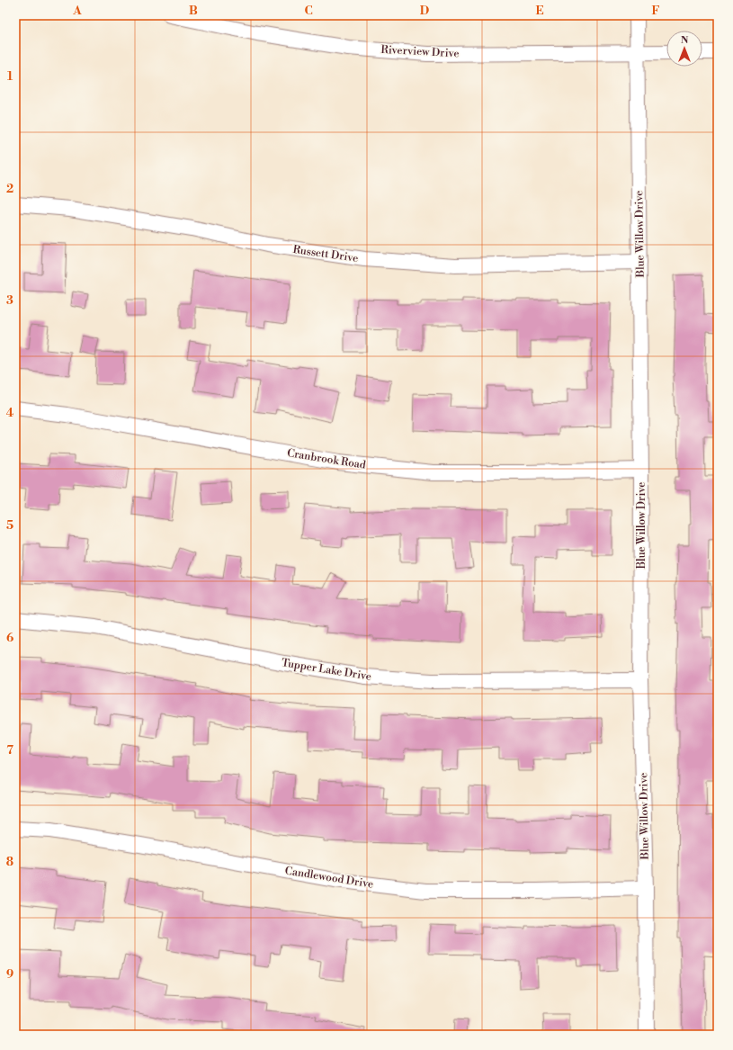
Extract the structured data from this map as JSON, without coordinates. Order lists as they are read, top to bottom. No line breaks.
{"streets":{"street":["Riverview Drive","Blue Willow Drive","Russett Drive","Cranbrook Road","Tupper Lake Drive","Candlewood Drive"]},"crossings":[["Riverview Drive","Blue Willow Drive"],["Blue Willow Drive","Russett Drive"],["Blue Willow Drive","Cranbrook Road"],["Blue Willow Drive","Tupper Lake Drive"],["Blue Willow Drive","Candlewood Drive"]],"north":"top","grid":{"columns":["A","B","C","D","E","F"],"rows":["1","2","3","4","5","6","7","8","9"]}}
